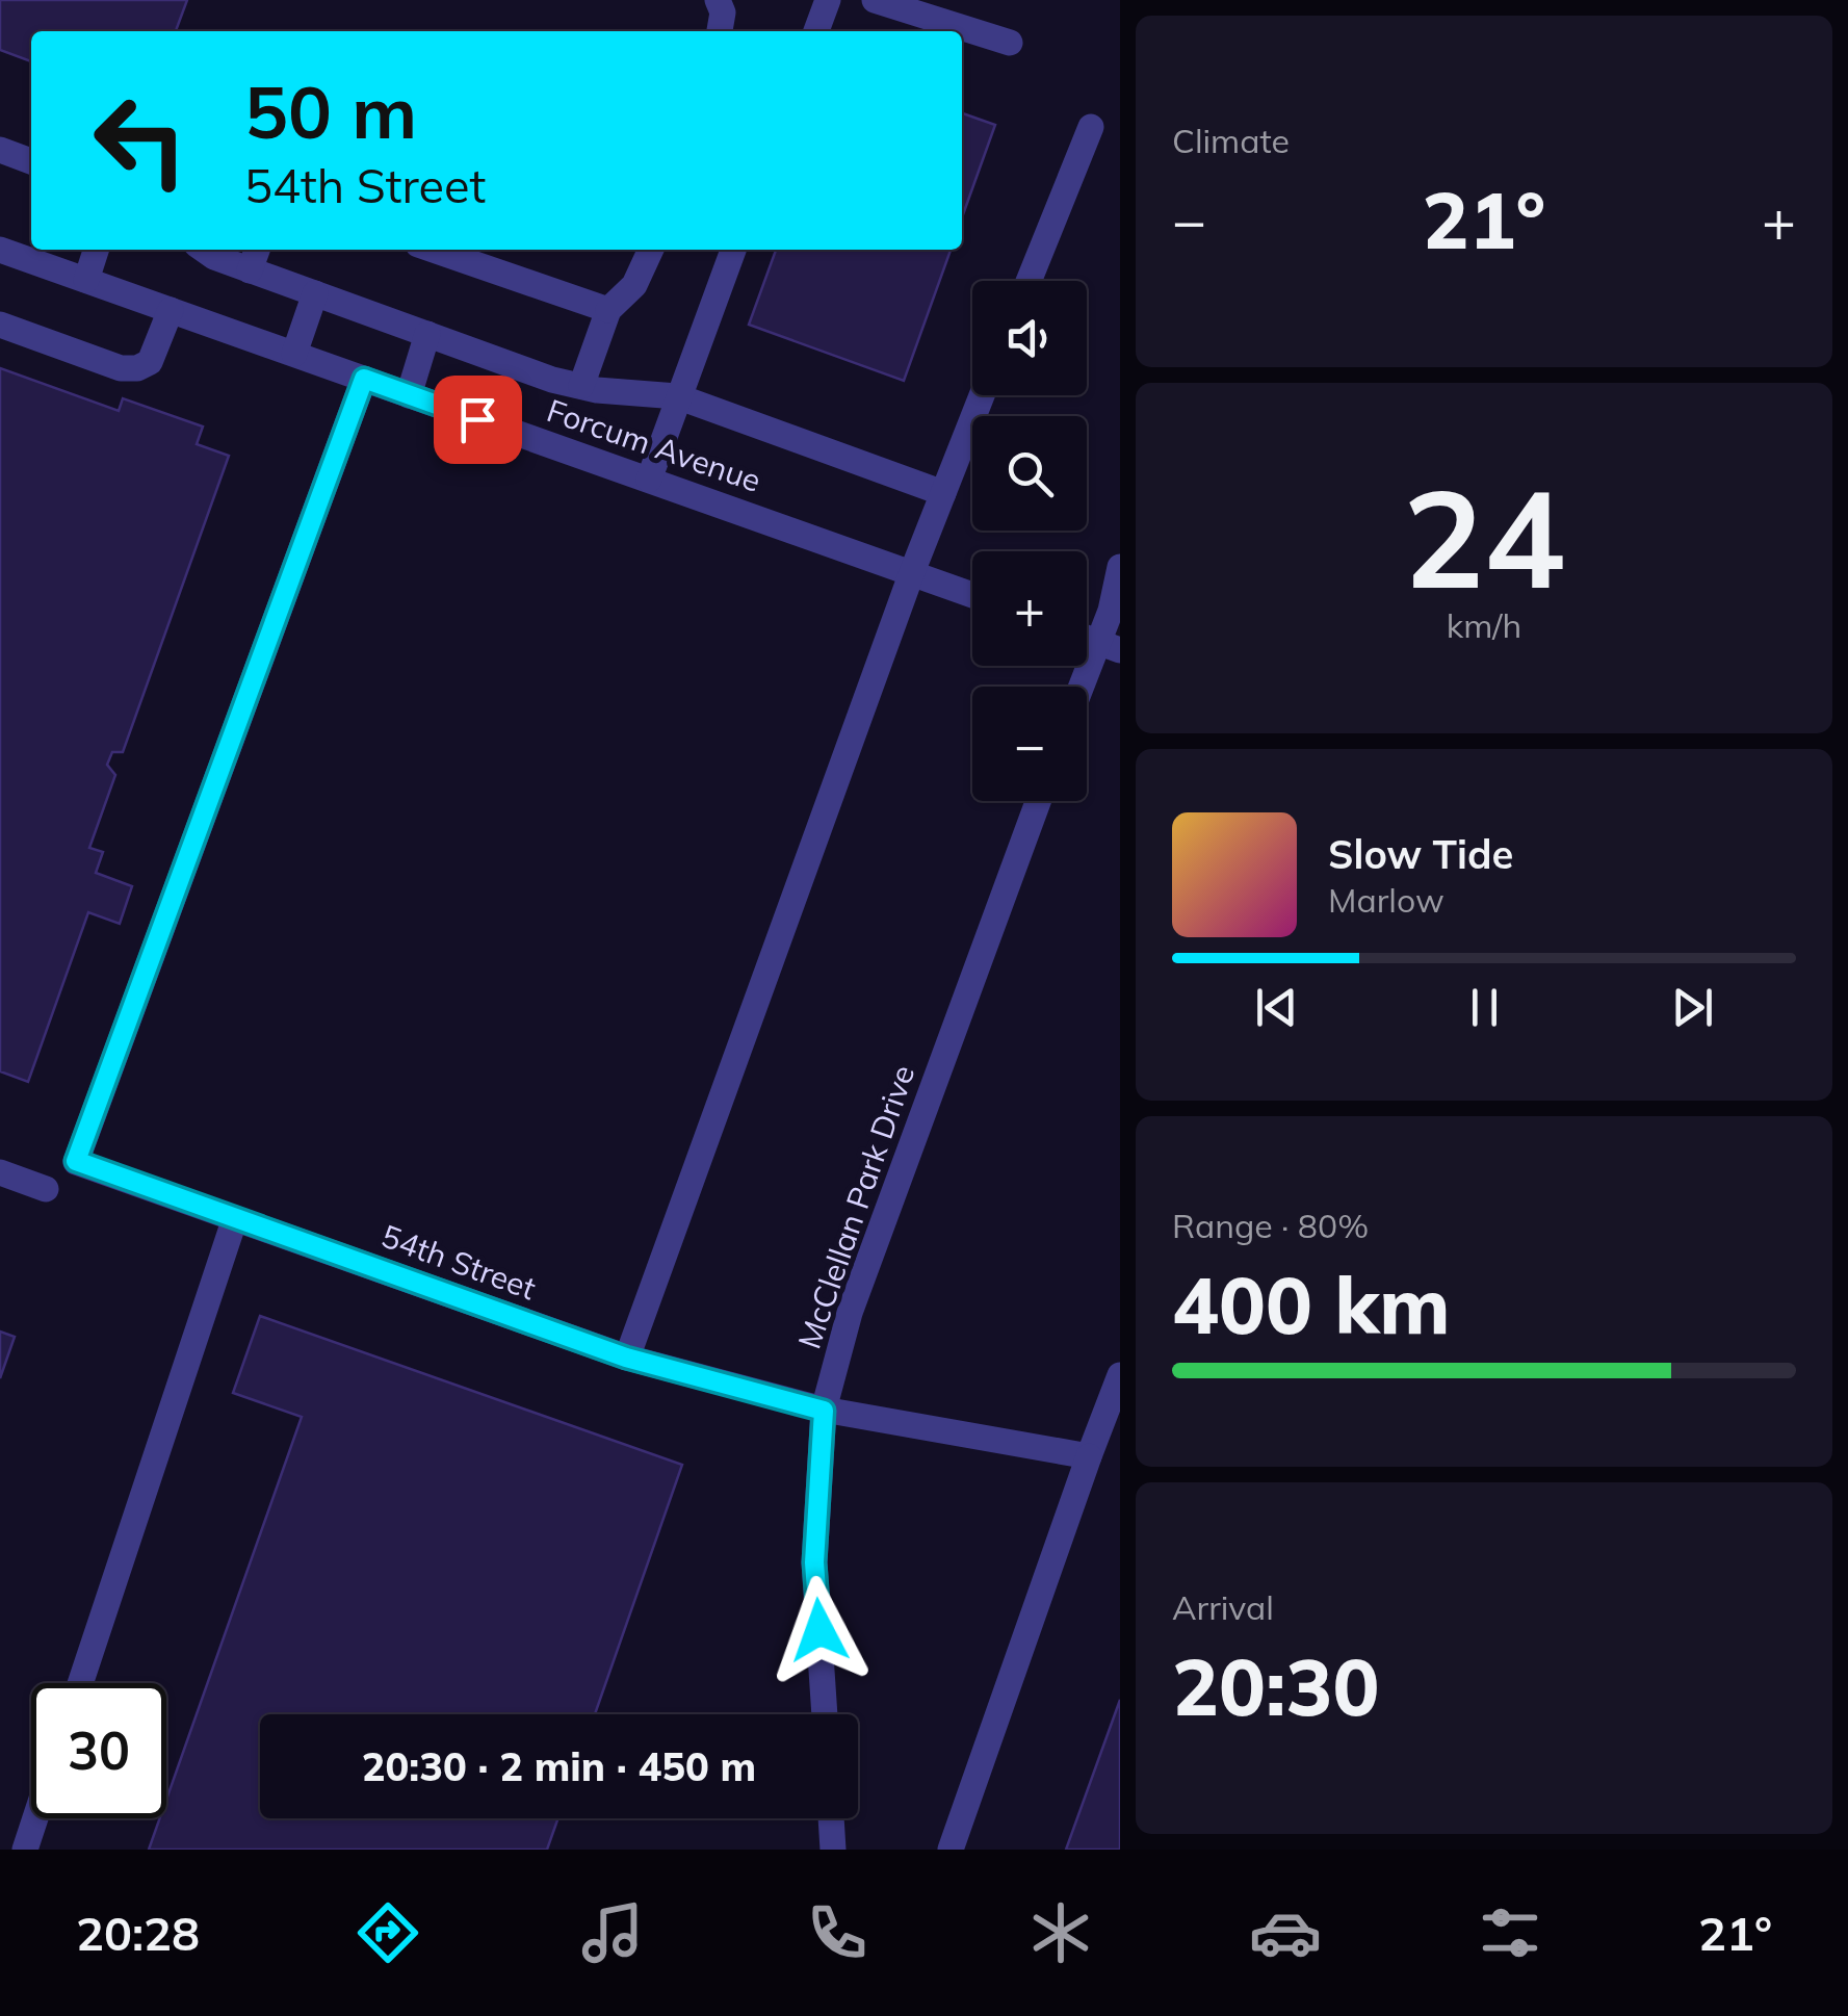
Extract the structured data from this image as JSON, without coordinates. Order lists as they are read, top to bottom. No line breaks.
{"streets":{"street":["Forcum Avenue","McClellan Park Drive","54th Street"]},"crossings":[["Forcum Avenue","54th Street"],["McClellan Park Drive","54th Street"]],"page":{"tile":["Climate",["24","km/h"],["Range · 80%","400 km"],["Arrival","20:30"]],"turn":["50 m","54th Street"],"heat":["−","21°","+"],"map_buttons":["+","−"],"song":["Slow Tide","Marlow"],"limit":"30","trip":"20:30 · 2 min · 450 m","tabs":["20:28","21°"]}}
